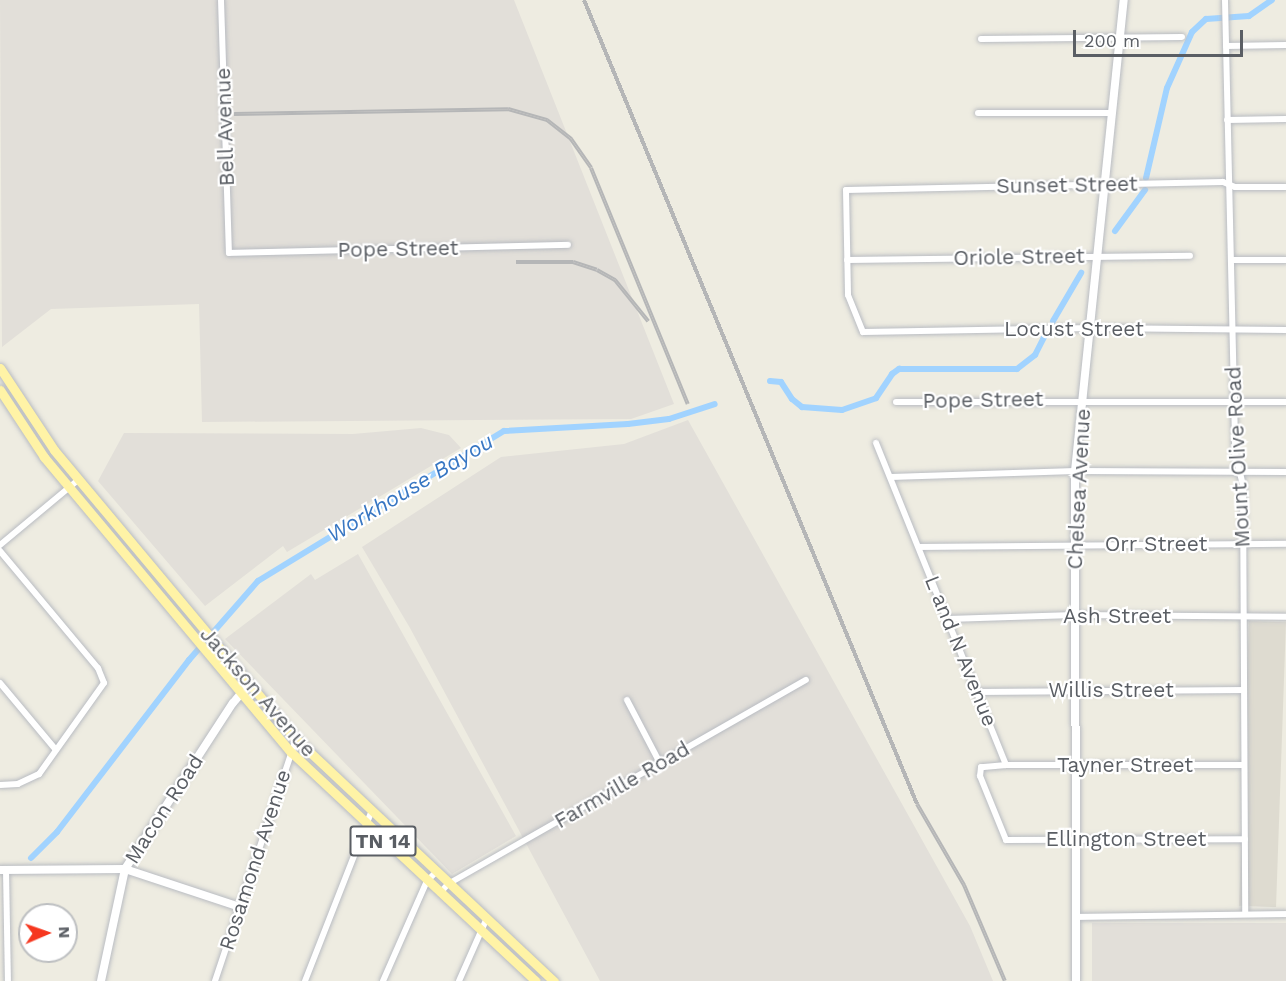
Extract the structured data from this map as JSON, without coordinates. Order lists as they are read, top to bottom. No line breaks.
{"streets":{"main road":["Chelsea Avenue","Jackson Avenue","Macon Road","TN 14"],"street":["Bell Avenue","Sunset Street","Pope Street","Oriole Street","Locust Street","Mount Olive Road","Orr Street","Ash Street","L and N Avenue","Willis Street","Tayner Street","Farmville Road","Ellington Street","Rosamond Avenue"]},"crossings":[["Bell Avenue","Pope Street"],["Sunset Street","Oriole Street"],["Sunset Street","Locust Street"],["Sunset Street","Mount Olive Road"],["Sunset Street","Chelsea Avenue"],["Pope Street","Mount Olive Road"],["Pope Street","Chelsea Avenue"],["Oriole Street","Locust Street"],["Oriole Street","Chelsea Avenue"],["Locust Street","Mount Olive Road"],["Locust Street","Chelsea Avenue"],["Mount Olive Road","Orr Street"],["Mount Olive Road","Ash Street"],["Mount Olive Road","Willis Street"],["Mount Olive Road","Tayner Street"],["Mount Olive Road","Ellington Street"],["Chelsea Avenue","Orr Street"],["Chelsea Avenue","Ash Street"],["Chelsea Avenue","Willis Street"],["Chelsea Avenue","Tayner Street"],["Chelsea Avenue","Ellington Street"],["Orr Street","L and N Avenue"],["Ash Street","L and N Avenue"],["L and N Avenue","Willis Street"],["L and N Avenue","Tayner Street"],["L and N Avenue","Ellington Street"],["Jackson Avenue","Farmville Road"],["Jackson Avenue","Macon Road"],["Jackson Avenue","Rosamond Avenue"],["Tayner Street","Ellington Street"]],"water":["Workhouse Bayou"],"scale_bar":"200 m","north":"right"}
